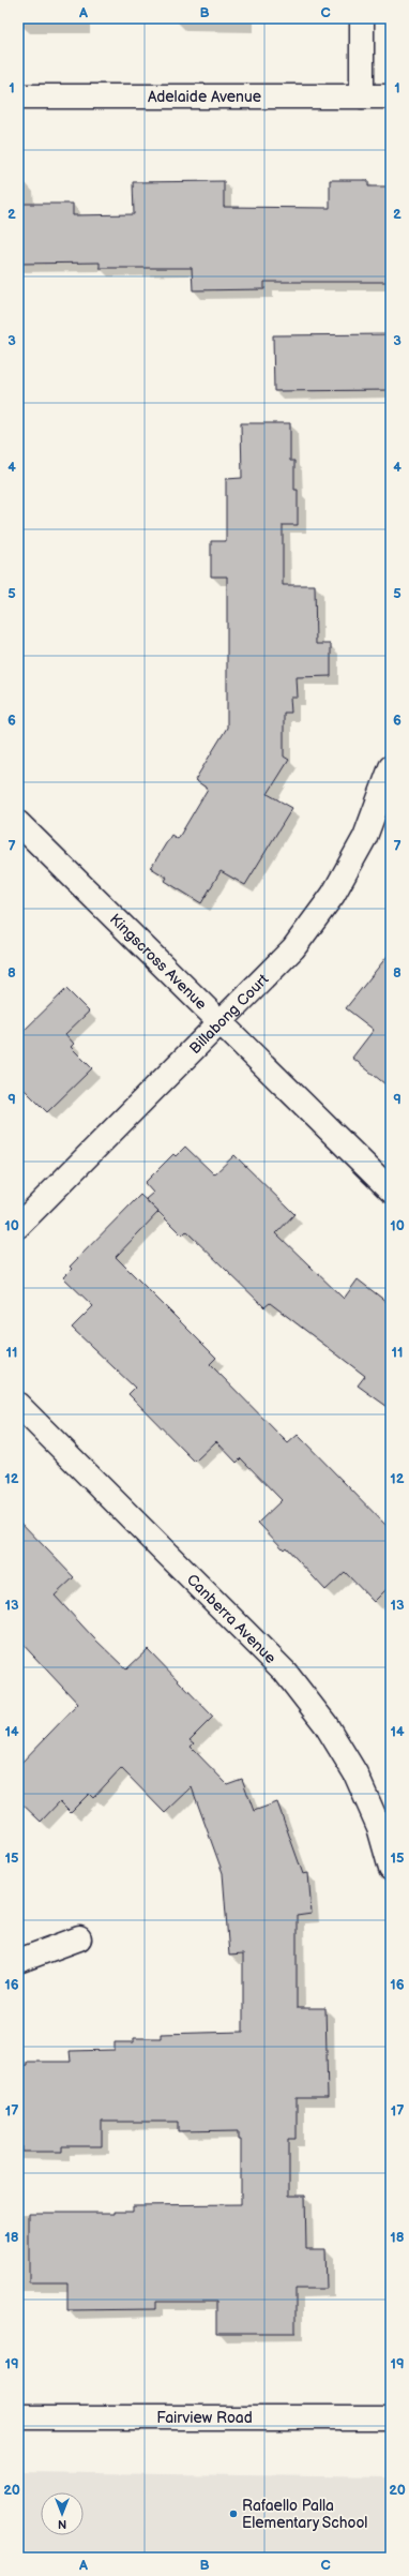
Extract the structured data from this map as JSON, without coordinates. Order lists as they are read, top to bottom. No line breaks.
{"streets":{"street":["Adelaide Avenue","Kingscross Avenue","Billabong Court","Canberra Avenue","Fairview Road"]},"crossings":[["Kingscross Avenue","Billabong Court"]],"places":["Rafaello Palla Elementary School"],"north":"bottom","grid":{"columns":["A","B","C"],"rows":["1","2","3","4","5","6","7","8","9","10","11","12","13","14","15","16","17","18","19","20"]}}
